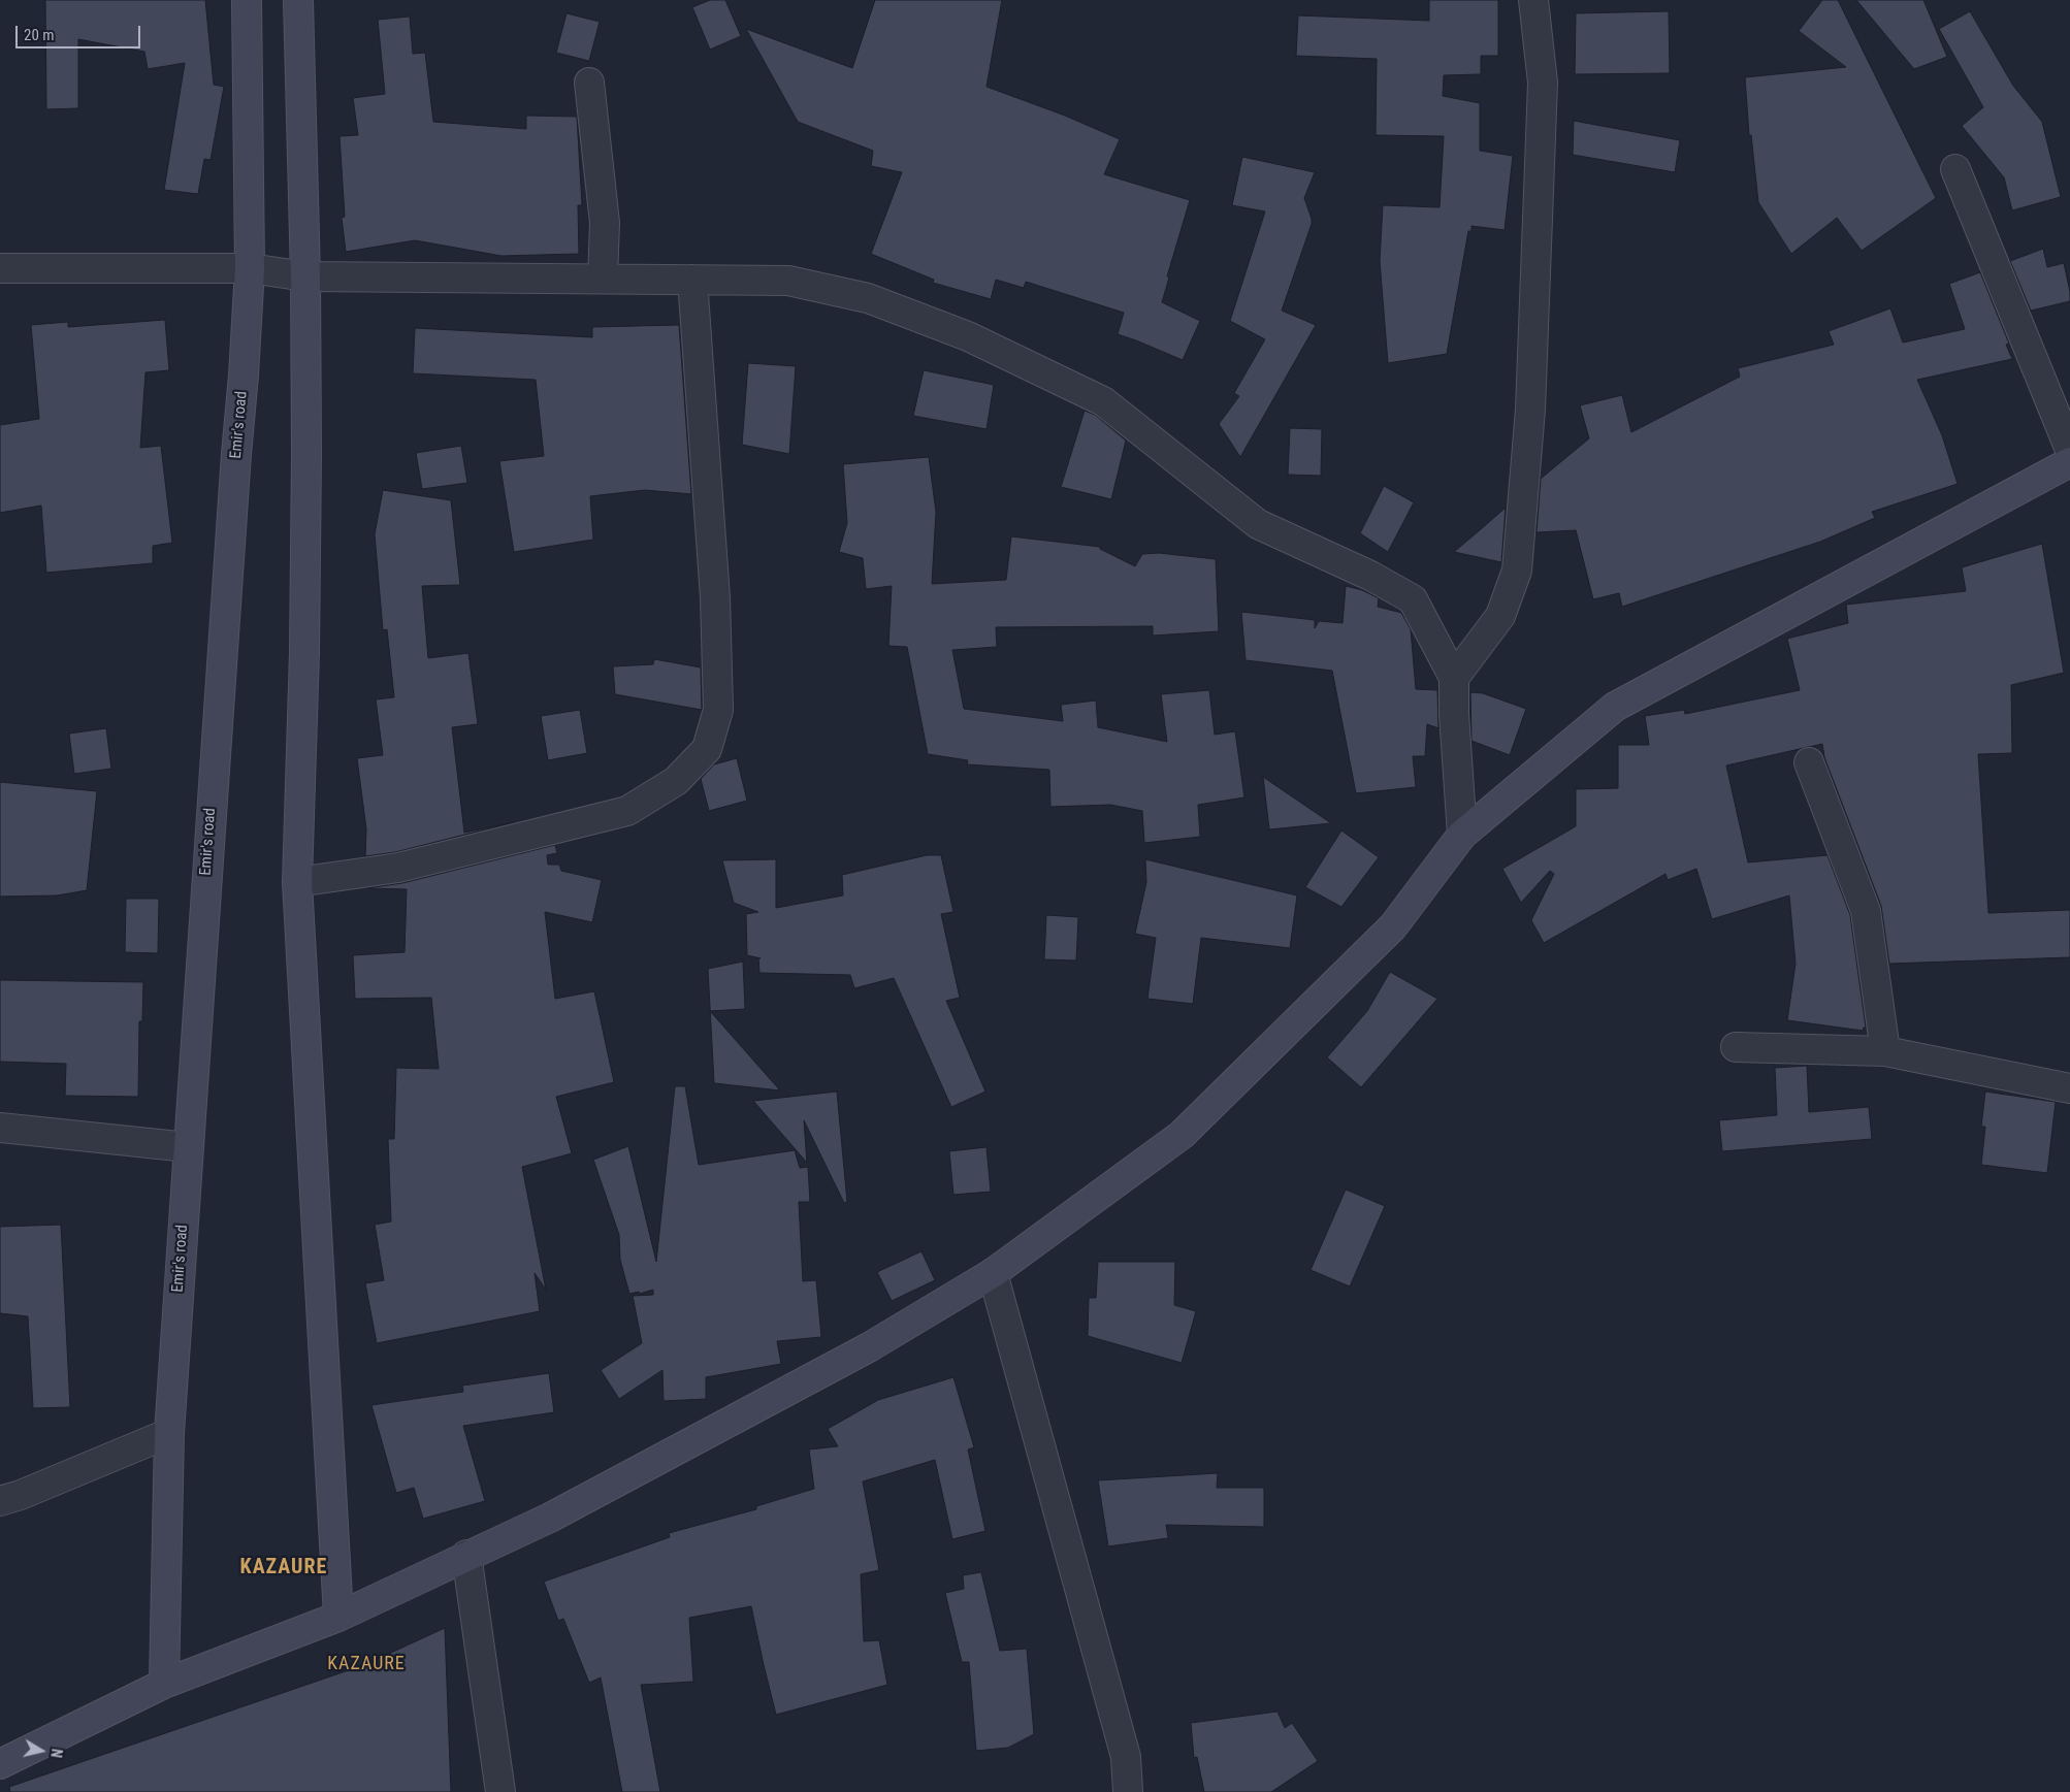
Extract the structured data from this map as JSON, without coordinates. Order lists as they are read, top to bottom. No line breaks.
{"streets":{"main road":["Emir's road"]},"districts":["KAZAURE","KAZAURE"],"scale_bar":"20 m","north":"right"}
